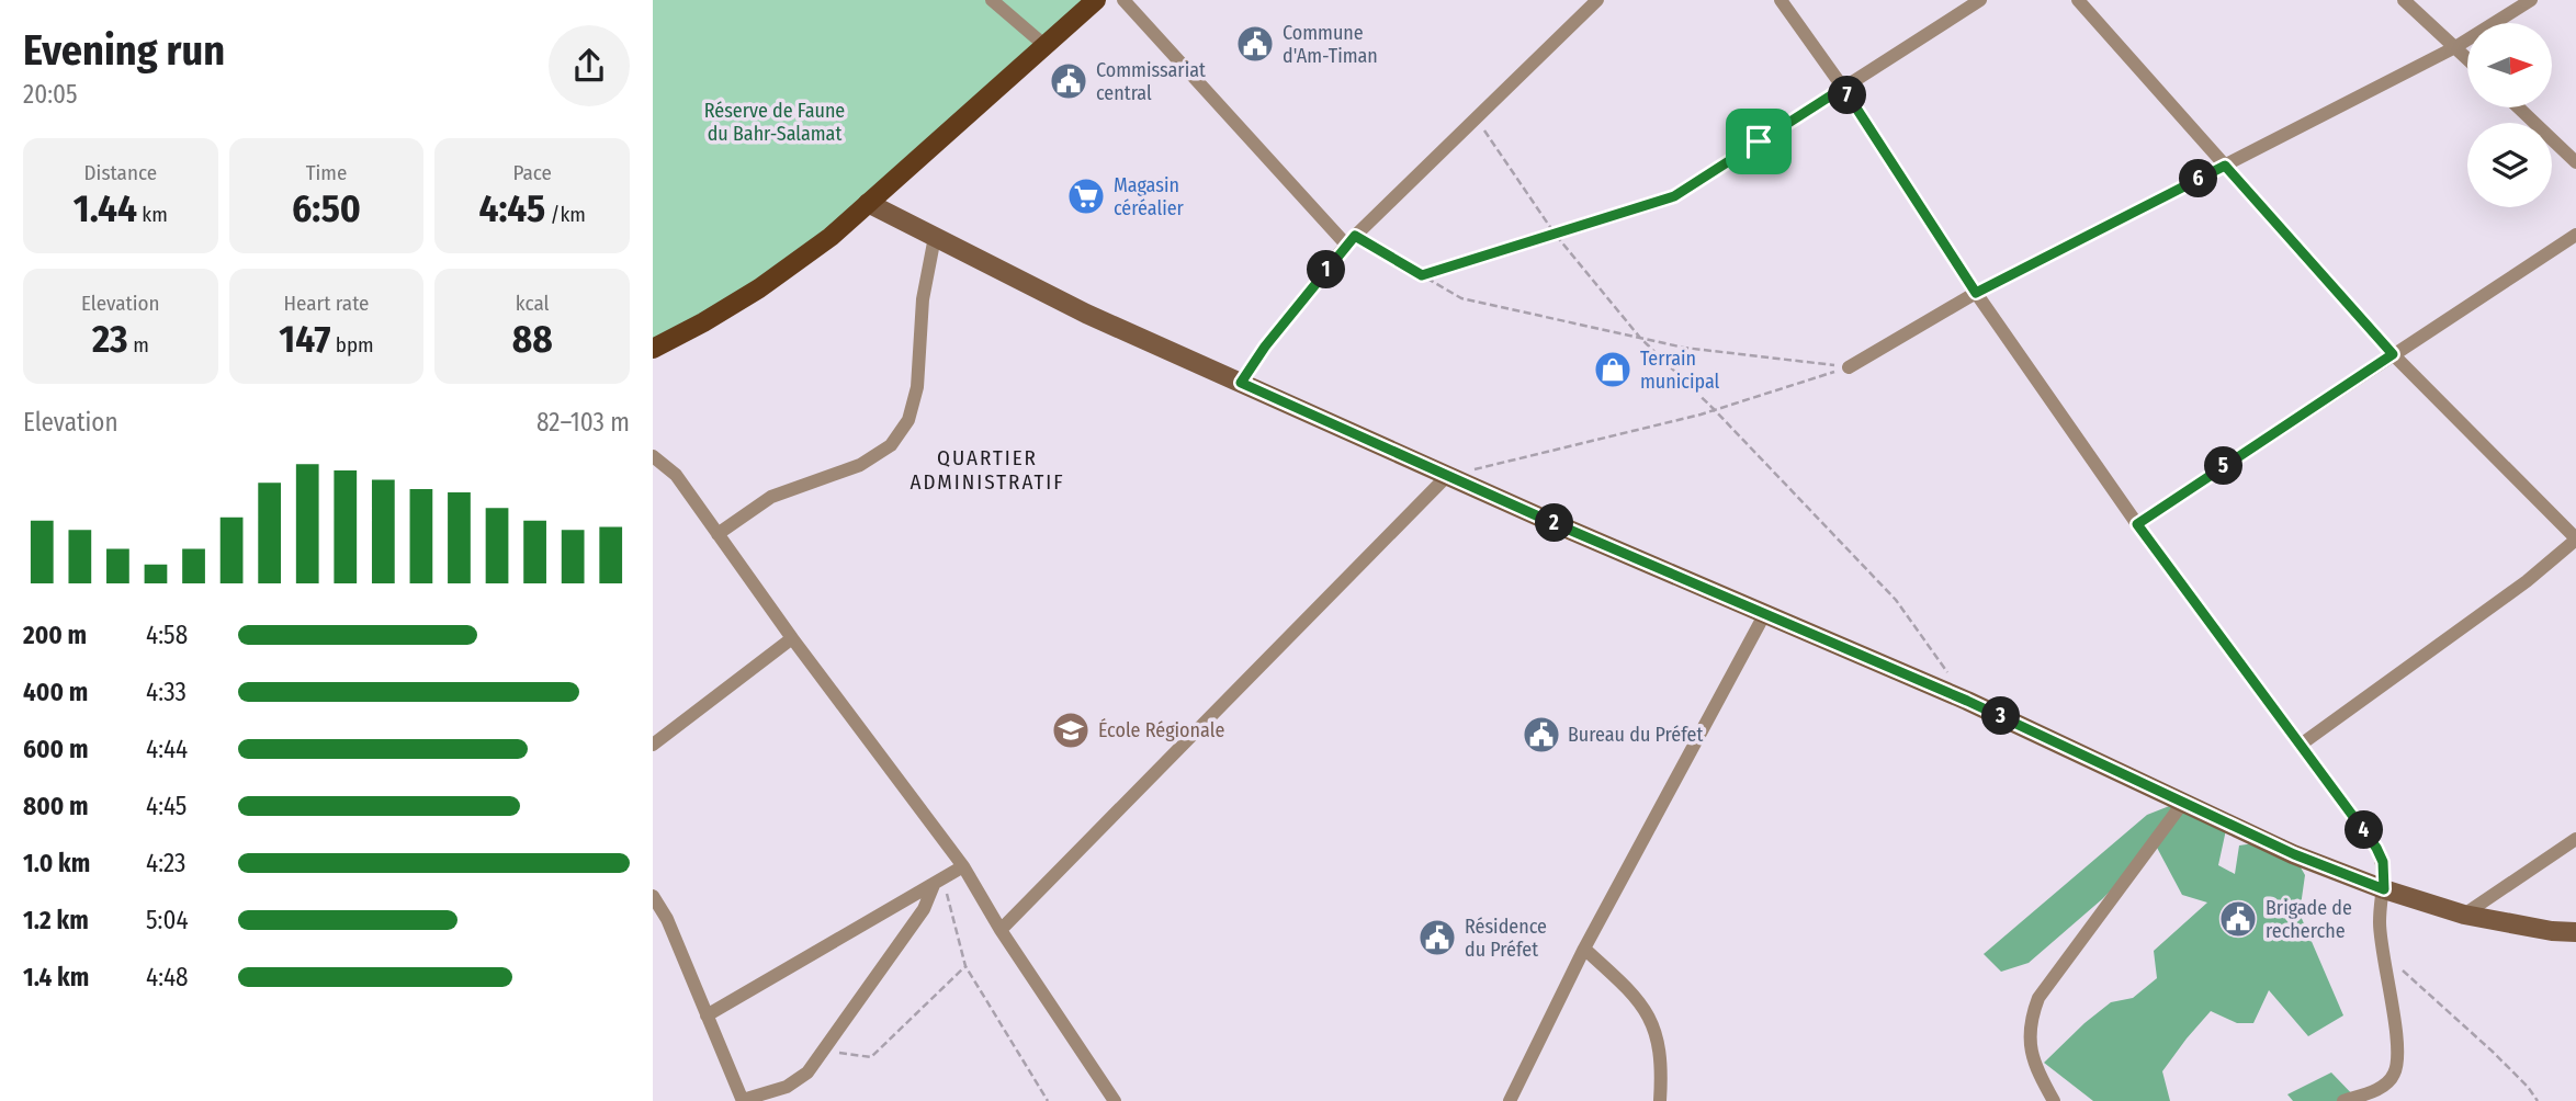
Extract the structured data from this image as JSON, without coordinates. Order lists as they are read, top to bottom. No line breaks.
{"districts":["QUARTIER ADMINISTRATIF"],"parks":["Réserve de Faune du Bahr-Salamat"],"places":{"public building":["Commune d'Am-Timan","Commissariat central","Bureau du Préfet","Brigade de recherche","Résidence du Préfet"],"supermarket":["Magasin céréalier"],"shop":["Terrain municipal"],"school or university":["École Régionale"]},"north":"right","page":{"heading":["Evening run","20:05"],"pins":["7","6","1","5","2","3","4"],"stats":[["Distance","1.44 km"],["Time","6:50"],["Pace","4:45 /km"],["Elevation","23 m"],["Heart rate","147 bpm"],["kcal","88"]],"chart":["Elevation","82–103 m"],"list":[{"name":"200 m","note":"4:58"},{"name":"400 m","note":"4:33"},{"name":"600 m","note":"4:44"},{"name":"800 m","note":"4:45"},{"name":"1.0 km","note":"4:23"},{"name":"1.2 km","note":"5:04"},{"name":"1.4 km","note":"4:48"}]}}
